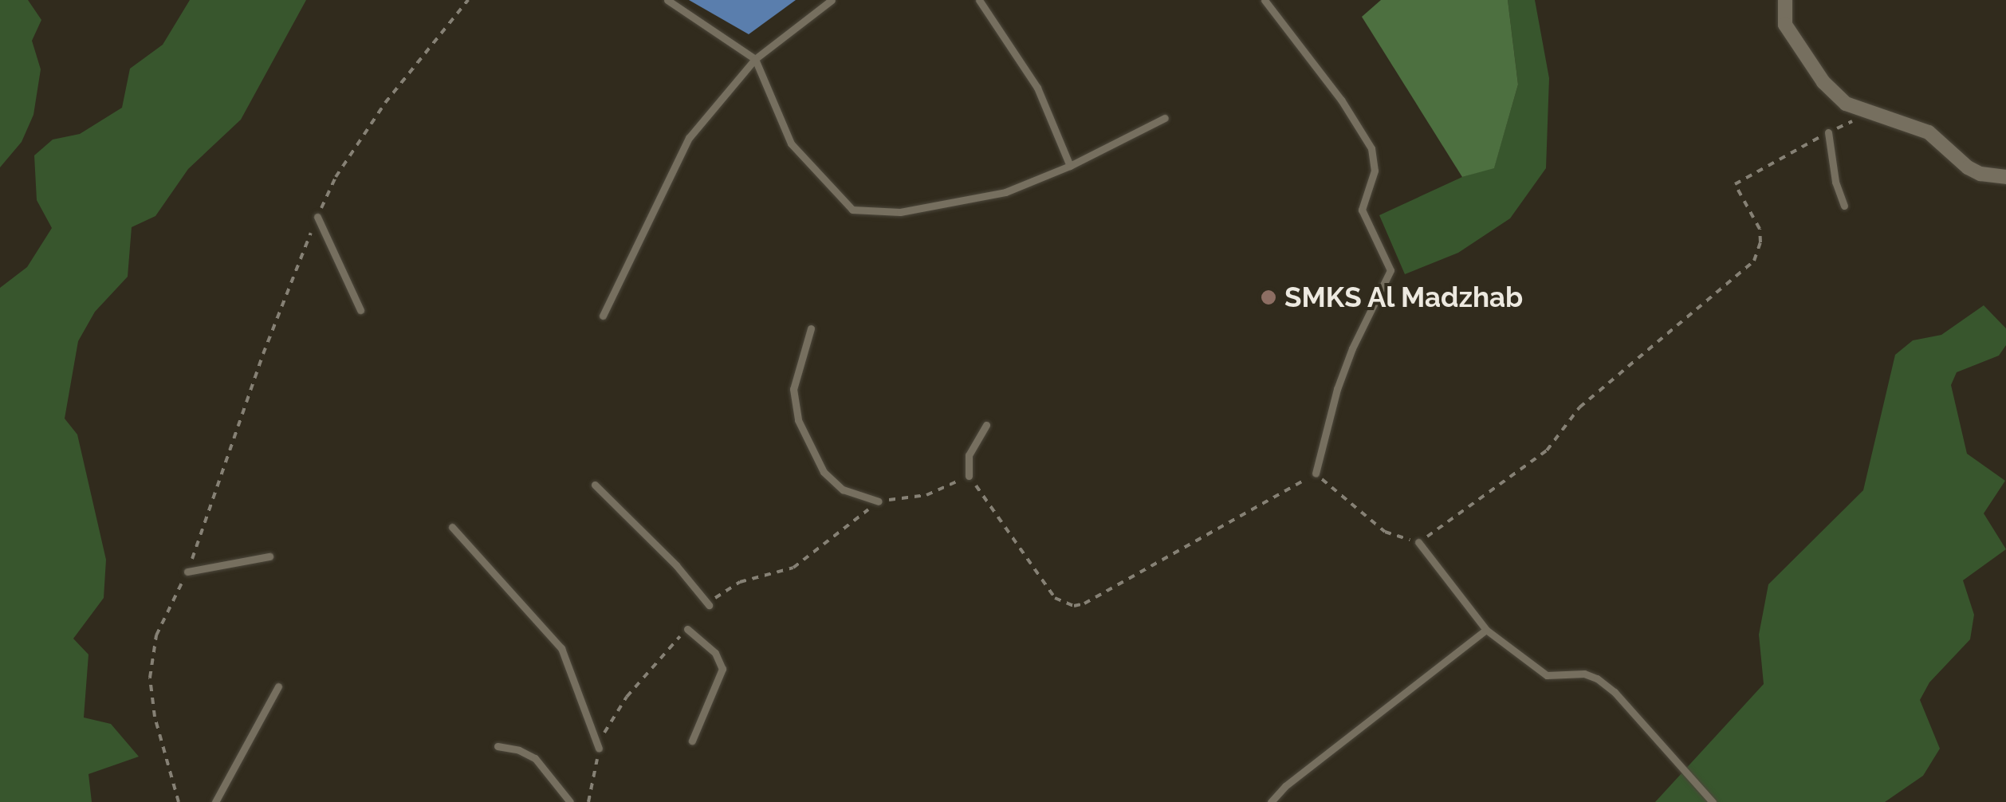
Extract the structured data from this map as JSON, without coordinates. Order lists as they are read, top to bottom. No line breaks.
{"places":["SMKS Al Madzhab"]}
